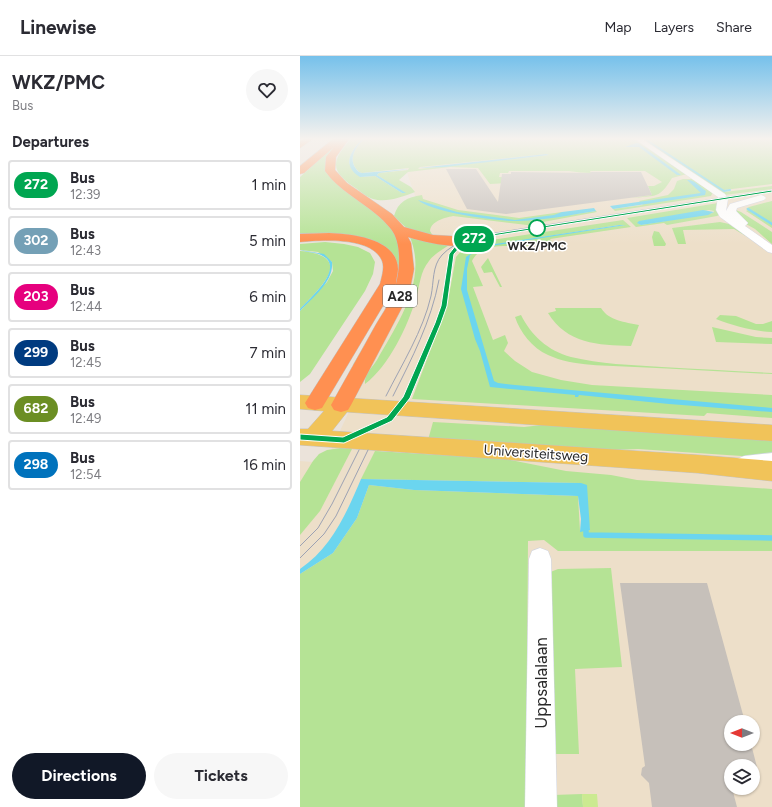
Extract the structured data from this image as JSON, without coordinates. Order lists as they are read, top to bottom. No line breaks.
{"streets":{"highway":["A28"],"main road":["Universiteitsweg"],"street":["Uppsalalaan"]},"places":["WKZ/PMC"],"lines":["bus line 272"],"north":"left","page":{"header":"Linewise","nav":["Map","Layers","Share"],"heading":[["WKZ/PMC","Bus"],"Departures"],"on_map":"272","list":[{"mark":"272","name":"Bus","note":"12:39","value":"1 min"},{"mark":"302","name":"Bus","note":"12:43","value":"5 min"},{"mark":"203","name":"Bus","note":"12:44","value":"6 min"},{"mark":"299","name":"Bus","note":"12:45","value":"7 min"},{"mark":"682","name":"Bus","note":"12:49","value":"11 min"},{"mark":"298","name":"Bus","note":"12:54","value":"16 min"}],"buttons":["Directions","Tickets"]}}
